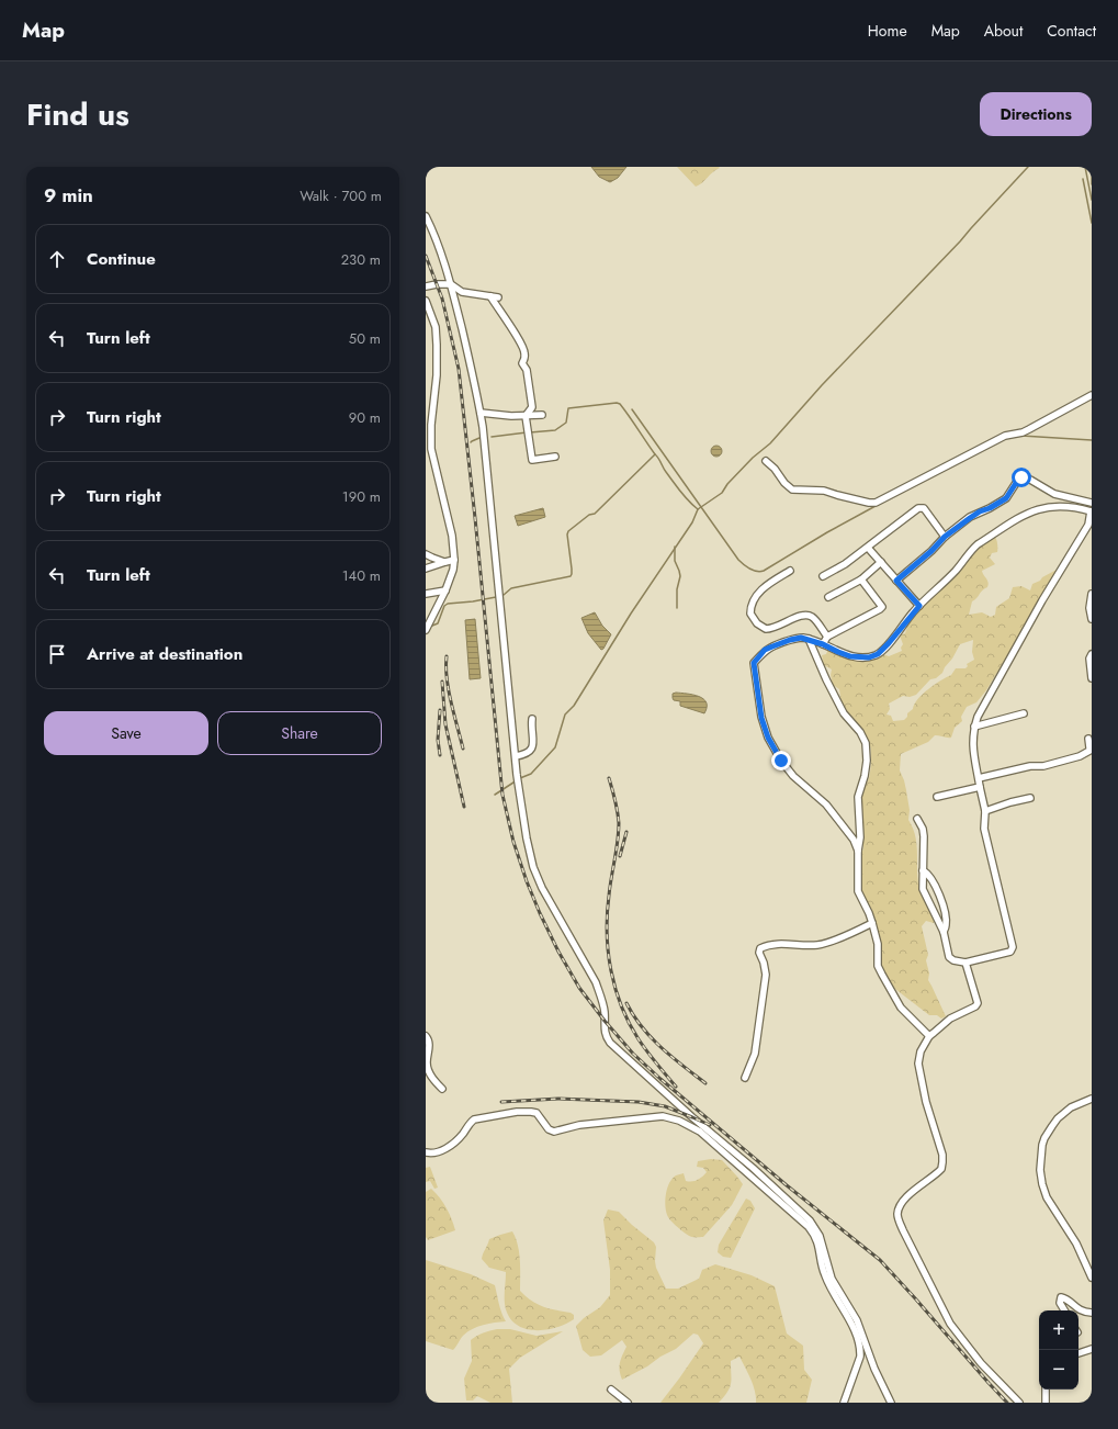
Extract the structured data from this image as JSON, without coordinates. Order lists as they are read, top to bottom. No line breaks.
{"page":{"header":"Map","nav":["Home","Map","About","Contact"],"title":"Find us","buttons":["Directions",["Save","Share"]],"heading":["9 min","Walk · 700 m"],"list":[["Continue","230 m"],["Turn left","50 m"],["Turn right","90 m"],["Turn right","190 m"],["Turn left","140 m"],"Arrive at destination"],"map_buttons":["+","−"]}}
